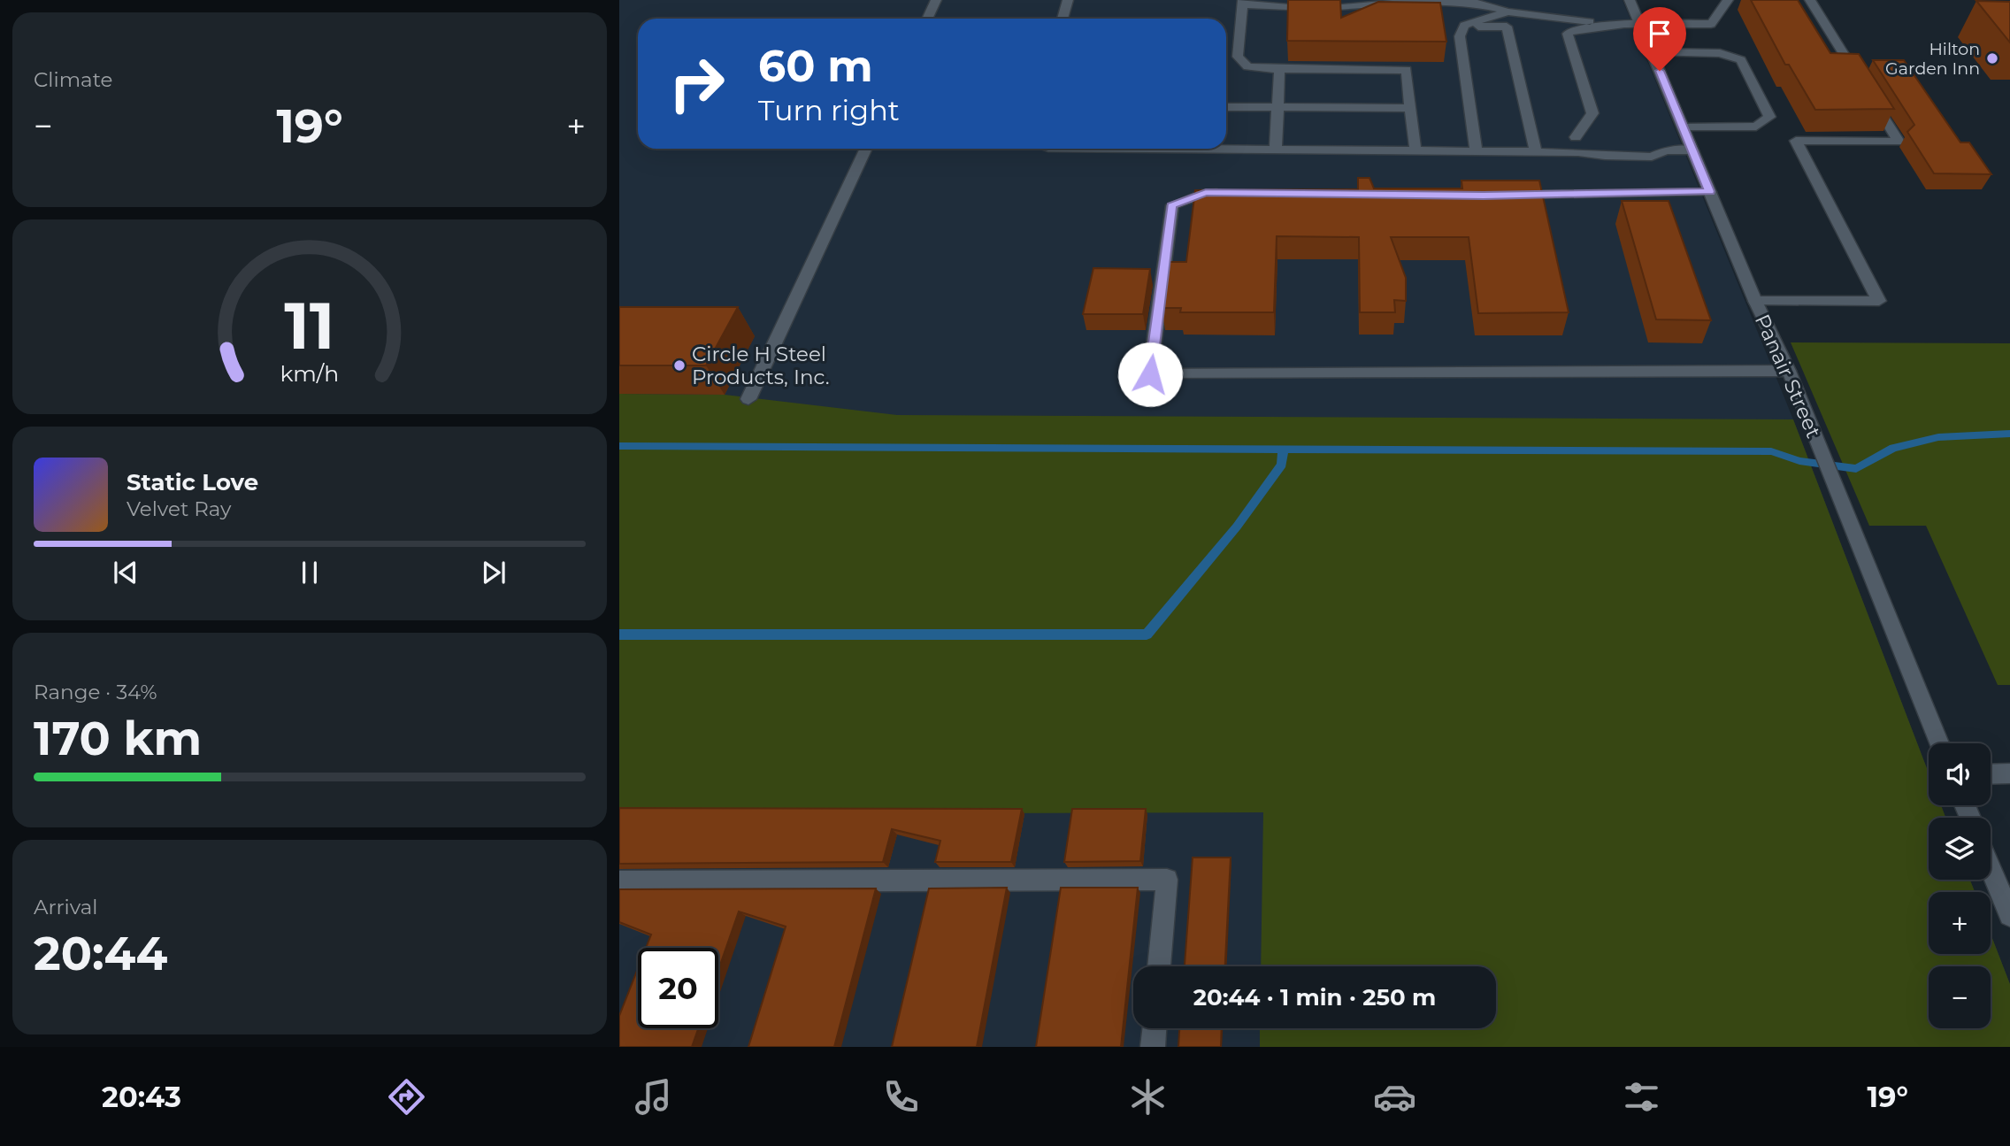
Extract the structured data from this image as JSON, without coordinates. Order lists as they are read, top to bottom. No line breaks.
{"streets":{"street":["Panair Street"]},"places":["Hilton Garden Inn","Circle H Steel Products, Inc."],"page":{"tile":["Climate",["Range · 34%","170 km"],["Arrival","20:44"]],"turn":["60 m","Turn right"],"heat":["−","19°","+"],"song":["Static Love","Velvet Ray"],"map_buttons":["+","−"],"limit":"20","trip":"20:44 · 1 min · 250 m","tabs":["20:43","19°"],"gauge":["11","km/h"]}}
